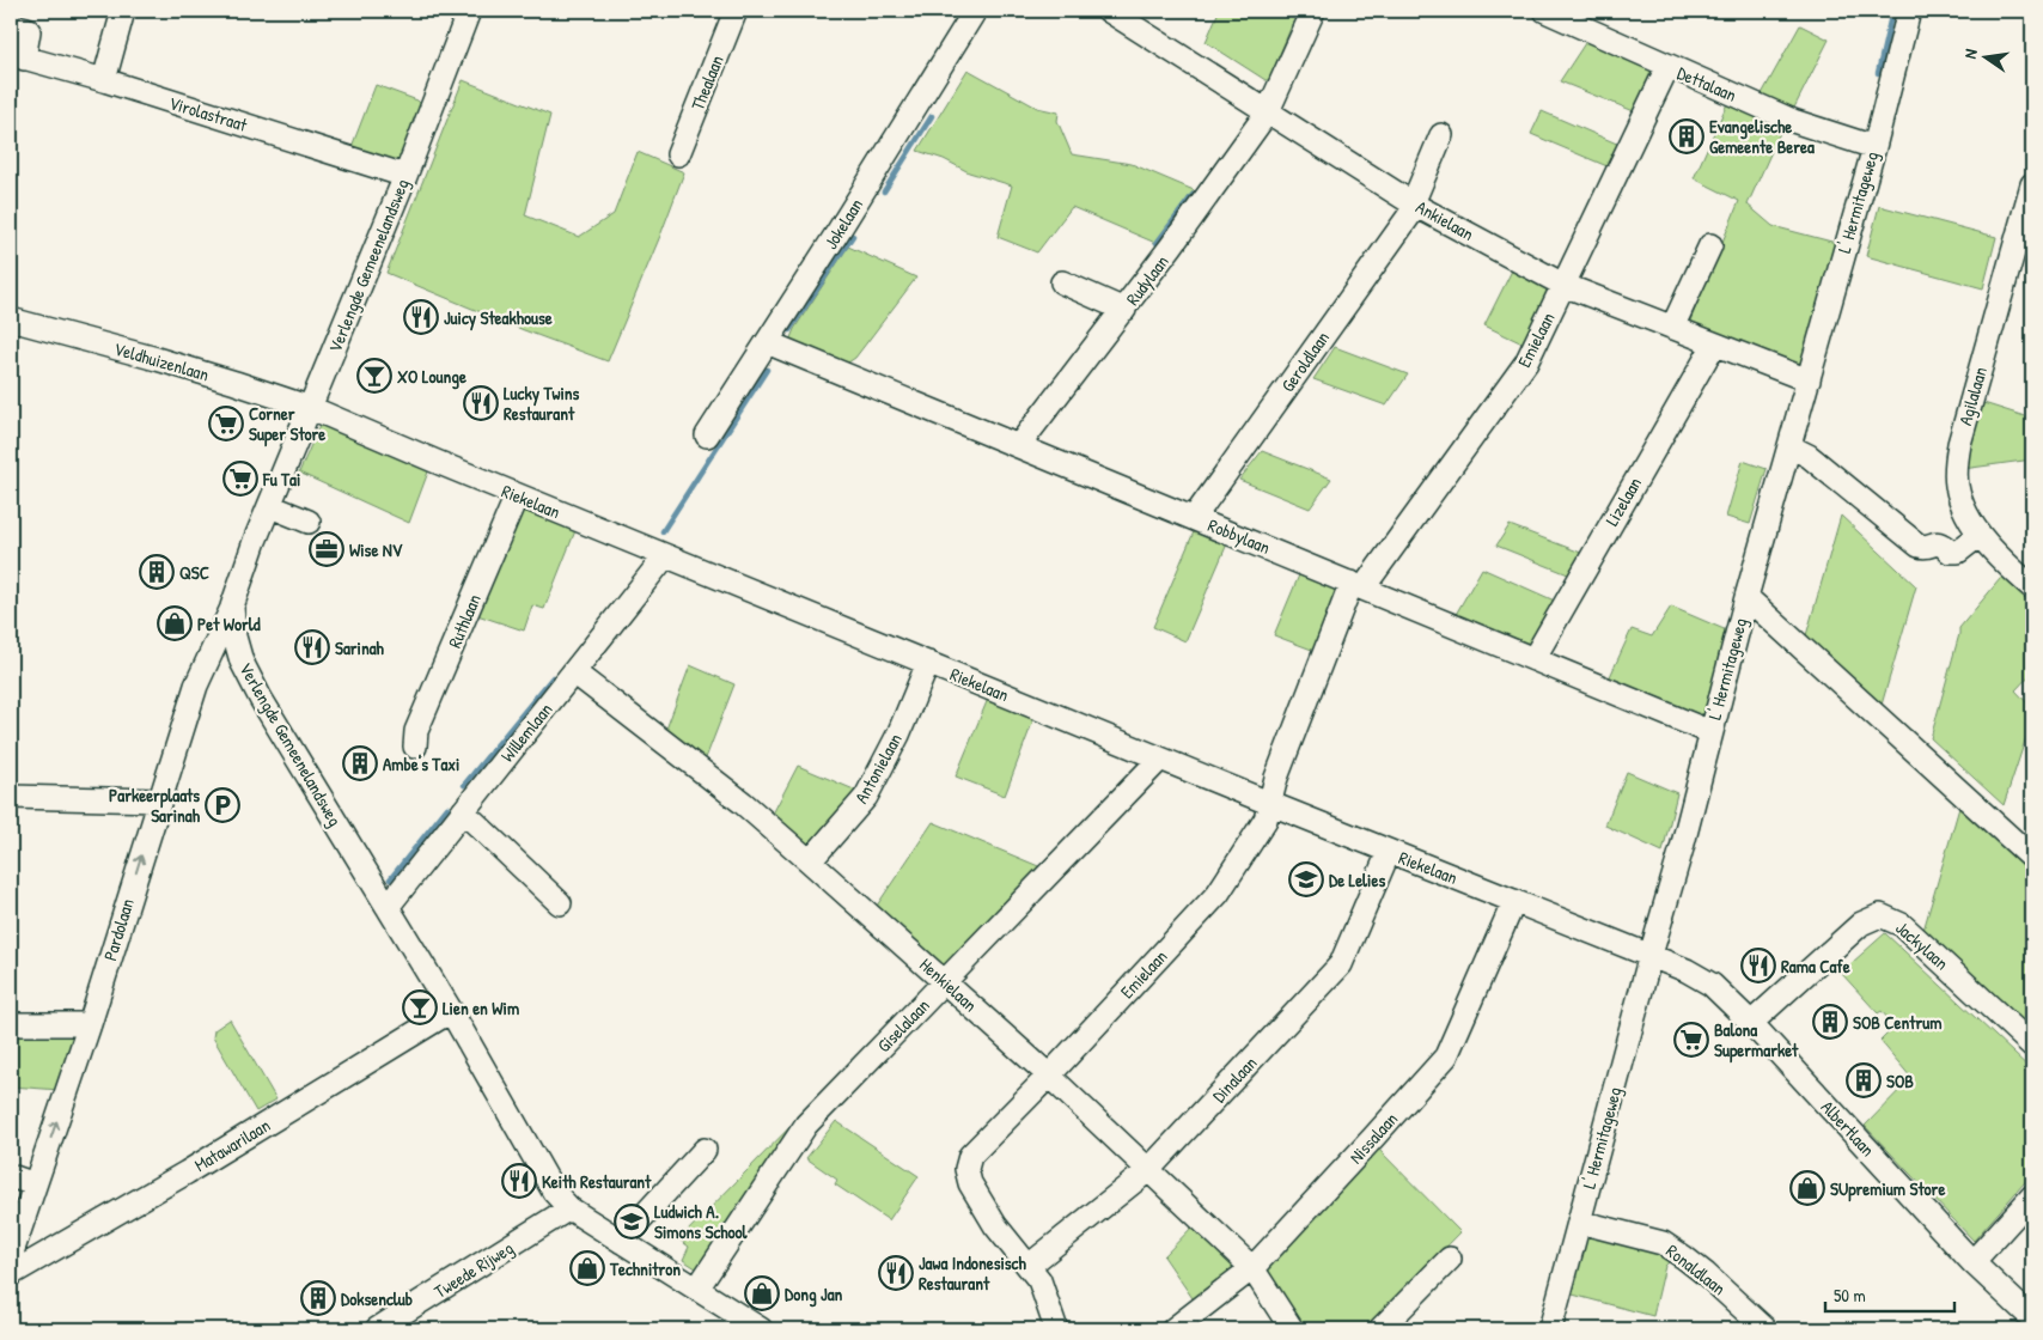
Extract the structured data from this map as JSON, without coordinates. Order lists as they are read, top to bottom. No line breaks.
{"streets":{"street":["Thealaan","Dettalaan","Virolastraat","L' Hermitageweg","Ankielaan","Jokelaan","Verlengde Gemeenelandsweg","Rudylaan","Emielaan","Veldhuizenlaan","Geroldlaan","Agilalaan","Riekelaan","Lizelaan","Robbylaan","Ruthlaan","Willemlaan","Antonielaan","Pardolaan","Jackylaan","Henkielaan","Giselalaan","Dinalaan","Albertlaan","Nissalaan","Matawarilaan","Tweede Rijweg","Ronaldlaan"]},"crossings":[["Dettalaan","L' Hermitageweg"],["Dettalaan","Emielaan"],["Virolastraat","Verlengde Gemeenelandsweg"],["L' Hermitageweg","Ankielaan"],["L' Hermitageweg","Riekelaan"],["L' Hermitageweg","Robbylaan"],["L' Hermitageweg","Albertlaan"],["L' Hermitageweg","Ronaldlaan"],["Ankielaan","Rudylaan"],["Ankielaan","Emielaan"],["Ankielaan","Geroldlaan"],["Ankielaan","Lizelaan"],["Jokelaan","Robbylaan"],["Verlengde Gemeenelandsweg","Veldhuizenlaan"],["Verlengde Gemeenelandsweg","Riekelaan"],["Verlengde Gemeenelandsweg","Willemlaan"],["Verlengde Gemeenelandsweg","Pardolaan"],["Verlengde Gemeenelandsweg","Giselalaan"],["Verlengde Gemeenelandsweg","Matawarilaan"],["Verlengde Gemeenelandsweg","Tweede Rijweg"],["Rudylaan","Robbylaan"],["Emielaan","Riekelaan"],["Emielaan","Robbylaan"],["Emielaan","Henkielaan"],["Emielaan","Dinalaan"],["Veldhuizenlaan","Riekelaan"],["Geroldlaan","Robbylaan"],["Riekelaan","Ruthlaan"],["Riekelaan","Willemlaan"],["Riekelaan","Antonielaan"],["Riekelaan","Giselalaan"],["Riekelaan","Dinalaan"],["Riekelaan","Albertlaan"],["Riekelaan","Nissalaan"],["Lizelaan","Robbylaan"],["Willemlaan","Henkielaan"],["Antonielaan","Henkielaan"],["Jackylaan","Albertlaan"],["Henkielaan","Giselalaan"],["Henkielaan","Dinalaan"],["Henkielaan","Nissalaan"]],"one_way":["Pardolaan"],"places":{"building":["Evangelische Gemeente Berea","QSC","Ambe's Taxi","SOB Centrum","SOB","Doksenclub"],"restaurant":["Juicy Steakhouse","Lucky Twins Restaurant","Sarinah","Rama Cafe","Keith Restaurant","Jawa Indonesisch Restaurant"],"bar":["XO Lounge","Lien en Wim"],"supermarket":["Corner Super Store","Fu Tai","Balona Supermarket"],"office":["Wise NV"],"shop":["Pet World","SUpremium Store","Technitron","Dong Jan"],"parking":["Parkeerplaats Sarinah"],"school or university":["De Lelies","Ludwich A. Simons School"]},"scale_bar":"50 m","north":"left"}
